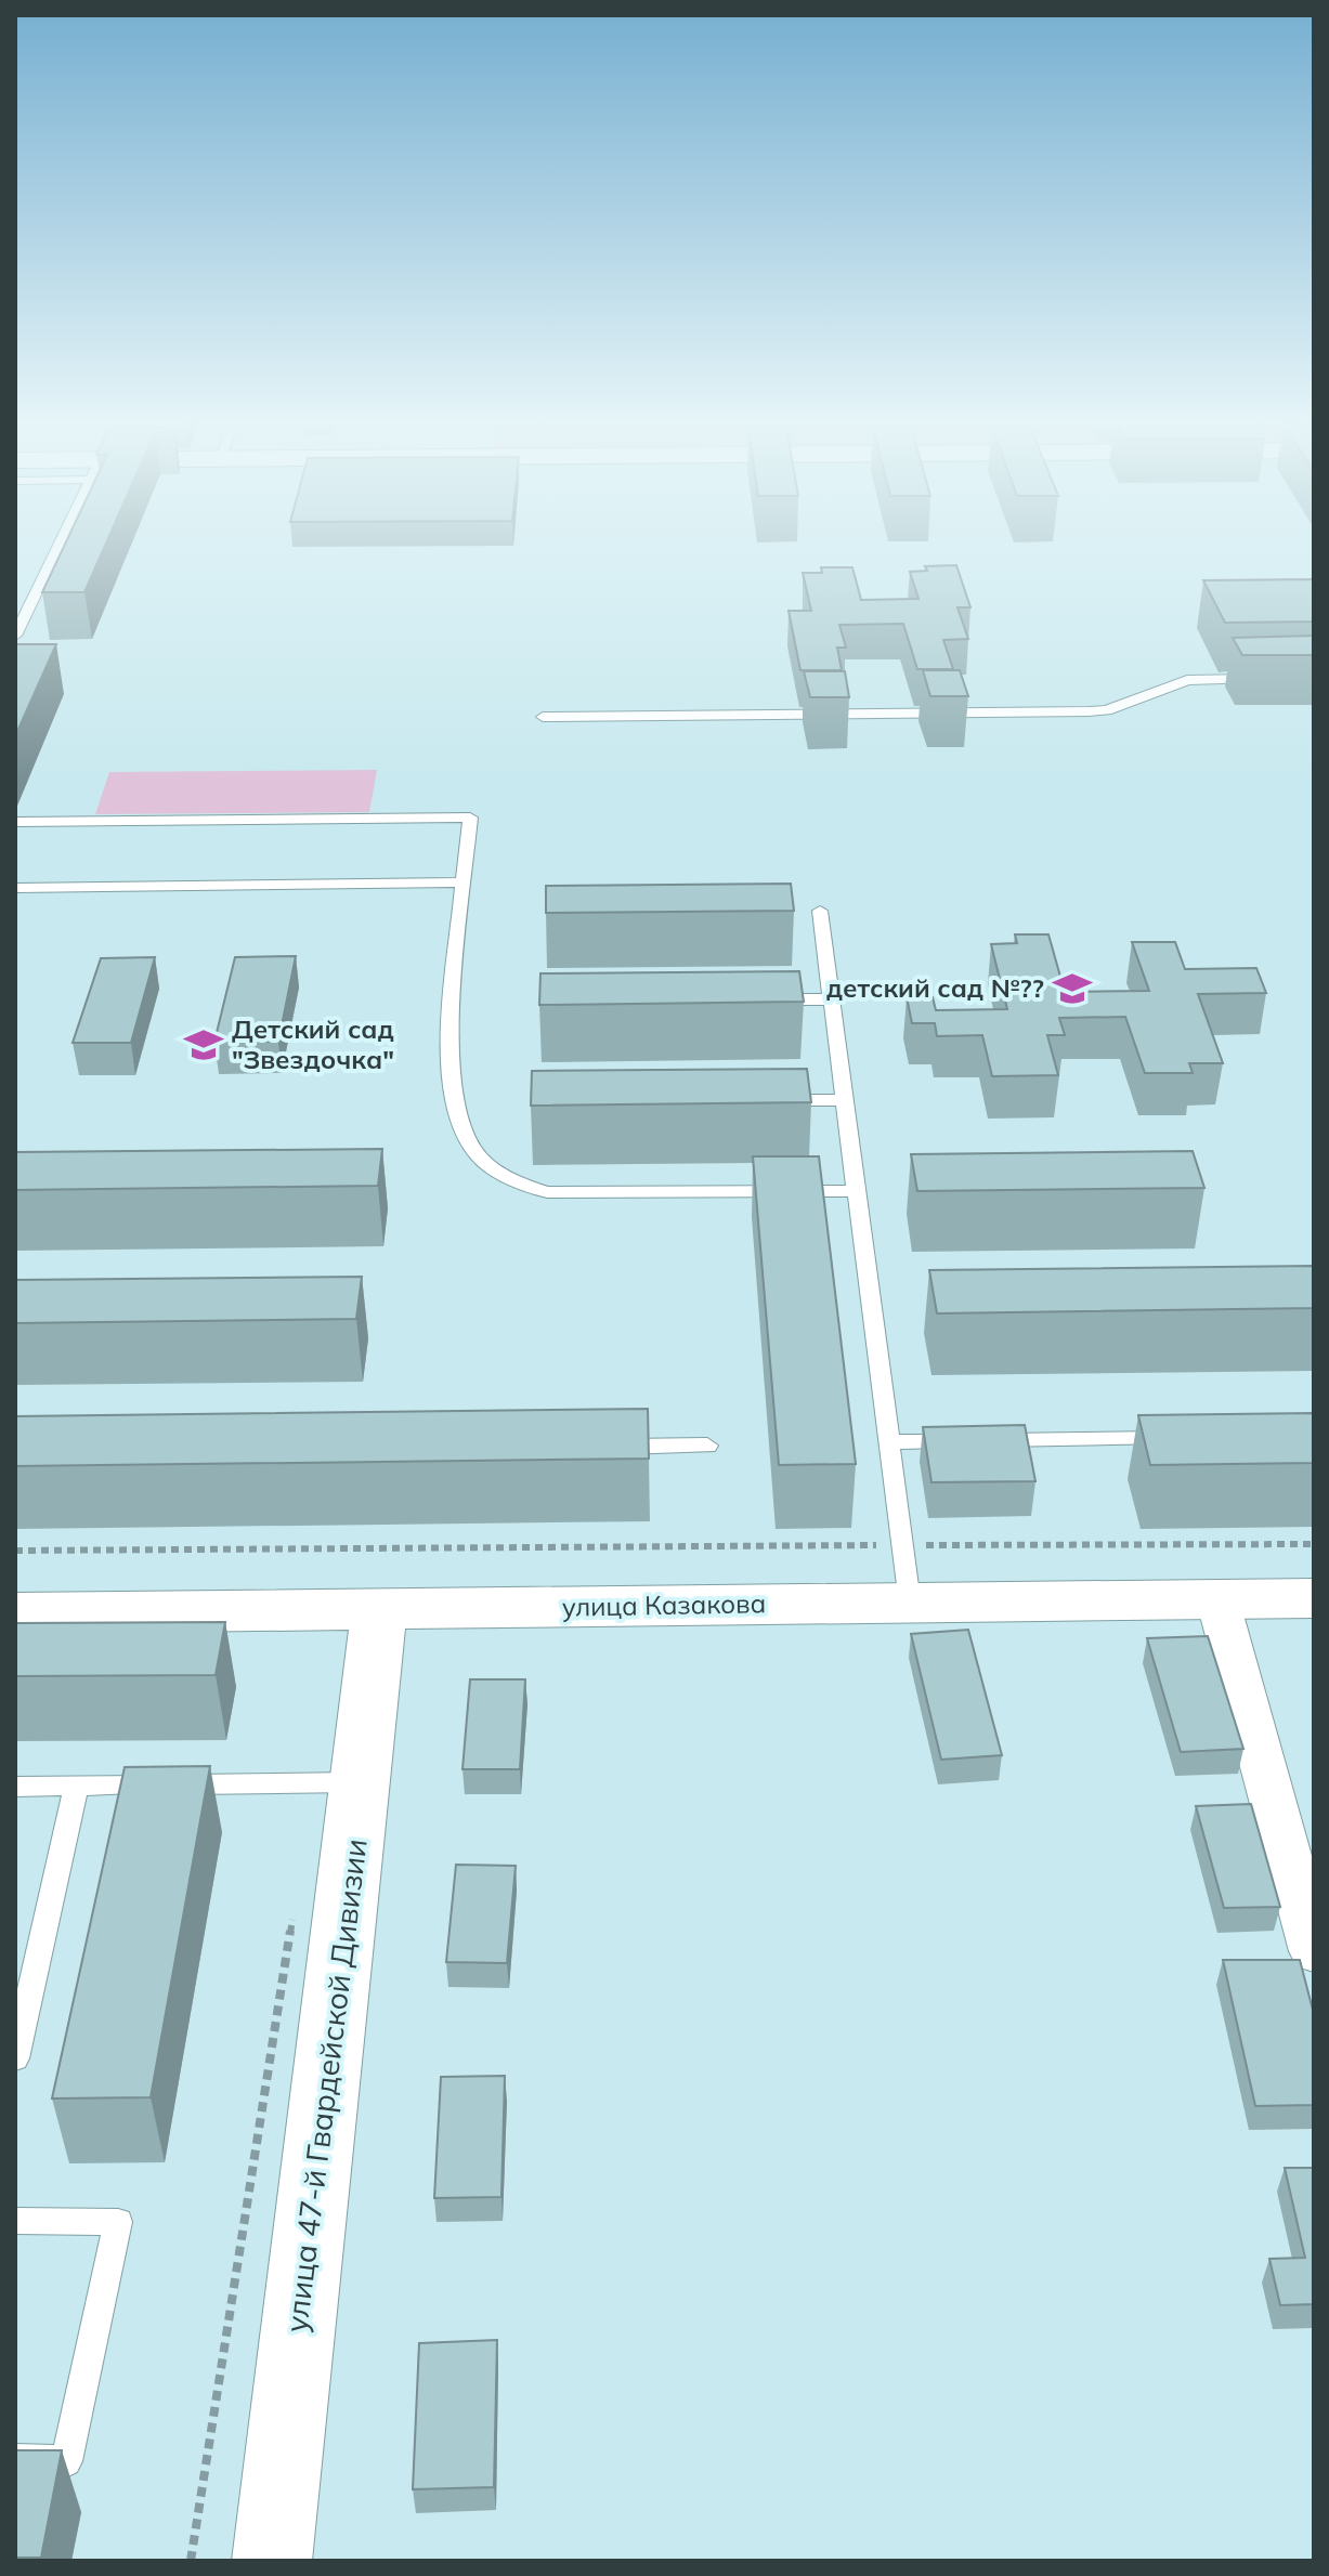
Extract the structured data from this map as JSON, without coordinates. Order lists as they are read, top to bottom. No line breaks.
{"streets":{"street":["улица Казакова","улица 47-й Гвардейской Дивизии"]},"crossings":[["улица Казакова","улица 47-й Гвардейской Дивизии"]],"places":{"school or university":["детский сад №??","Детский сад \"Звездочка\""]}}
